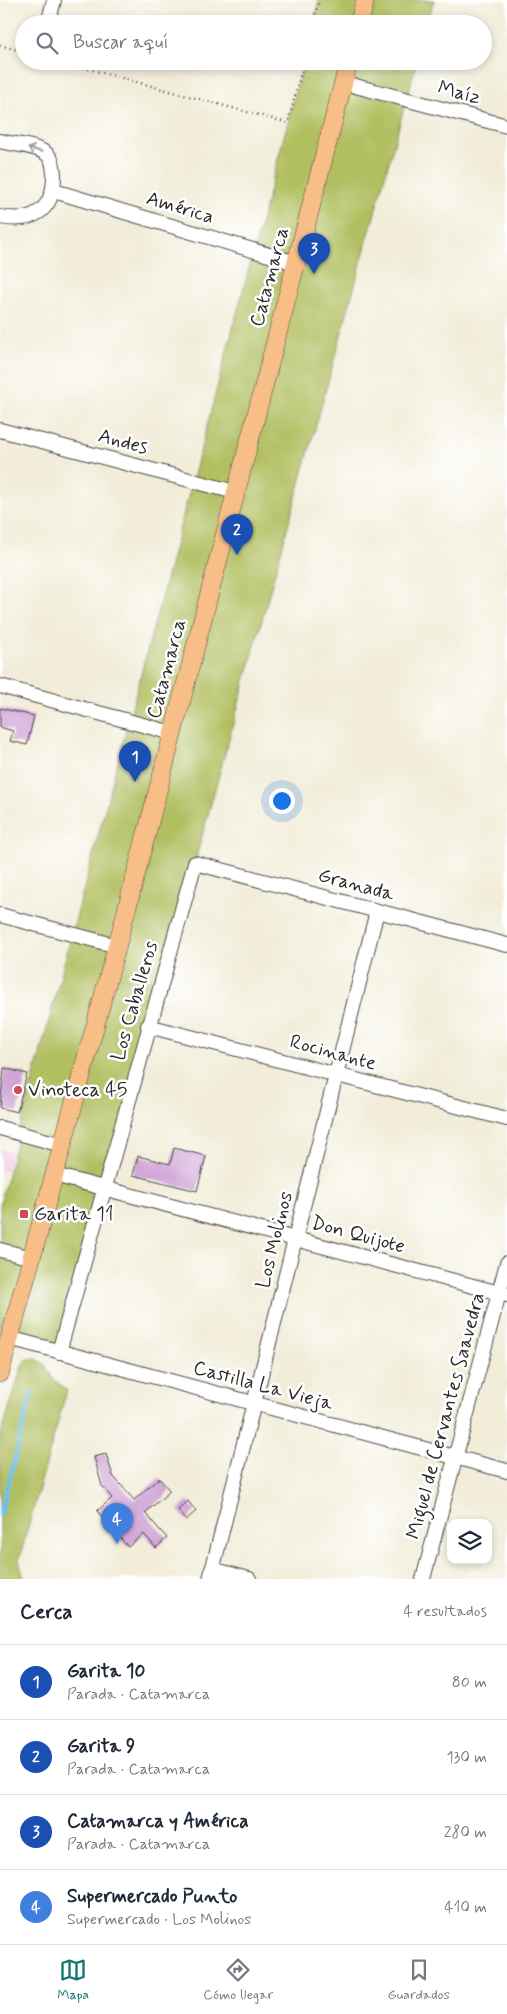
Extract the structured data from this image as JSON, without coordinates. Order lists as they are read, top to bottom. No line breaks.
{"streets":{"main road":["Catamarca"],"street":["Maíz","América","Andes","Granada","Los Caballeros","Rocinante","Don Quijote","Los Molinos","Castilla La Vieja","Miguel de Cervantes Saavedra"]},"crossings":[["Maíz","Catamarca"],["América","Catamarca"],["Catamarca","Andes"],["Catamarca","Don Quijote"],["Catamarca","Castilla La Vieja"],["Granada","Los Caballeros"],["Granada","Los Molinos"],["Los Caballeros","Rocinante"],["Los Caballeros","Don Quijote"],["Los Caballeros","Castilla La Vieja"],["Rocinante","Los Molinos"],["Don Quijote","Los Molinos"],["Don Quijote","Miguel de Cervantes Saavedra"],["Los Molinos","Castilla La Vieja"],["Castilla La Vieja","Miguel de Cervantes Saavedra"]],"places":{"other":["Vinoteca 45"],"transit":["Garita 11"]},"page":{"search":"Buscar aquí","pins":["3","2","1","4"],"heading":["Cerca","4 resultados"],"list":[{"mark":"1","name":"Garita 10","note":"Parada · Catamarca","value":"80 m"},{"mark":"2","name":"Garita 9","note":"Parada · Catamarca","value":"130 m"},{"mark":"3","name":"Catamarca y América","note":"Parada · Catamarca","value":"280 m"},{"mark":"4","name":"Supermercado Punto","note":"Supermercado · Los Molinos","value":"410 m"}],"nav":["Mapa","Cómo llegar","Guardados"]}}
